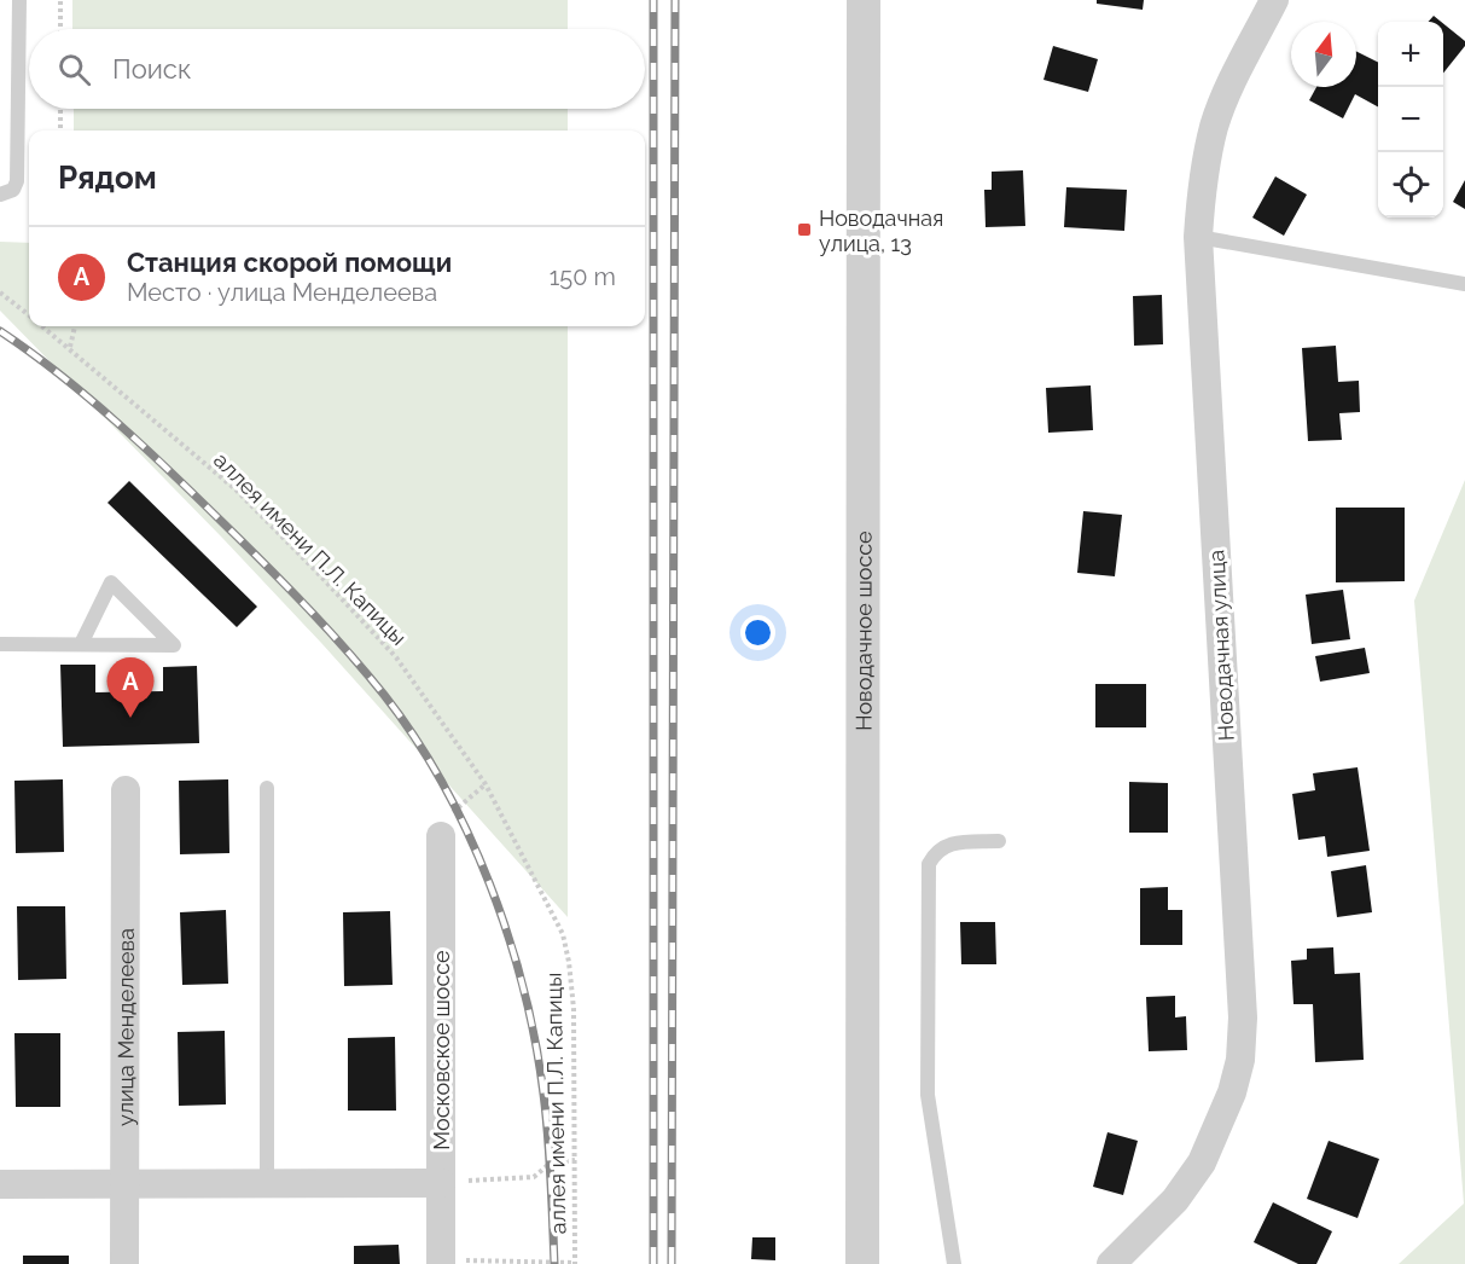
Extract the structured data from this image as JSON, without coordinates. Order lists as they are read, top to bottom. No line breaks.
{"streets":{"street":["Новодачное шоссе","Новодачная улица","улица Менделеева","Московское шоссе"],"path":["аллея имени П.Л. Капицы"]},"places":{"transit":["Новодачная улица, 13"]},"north":"top","page":{"map_buttons":["+","−"],"search":"Поиск","heading":"Рядом","list":[{"mark":"A","name":"Станция скорой помощи","note":"Место · улица Менделеева","value":"150 m"}],"pins":"A"}}
